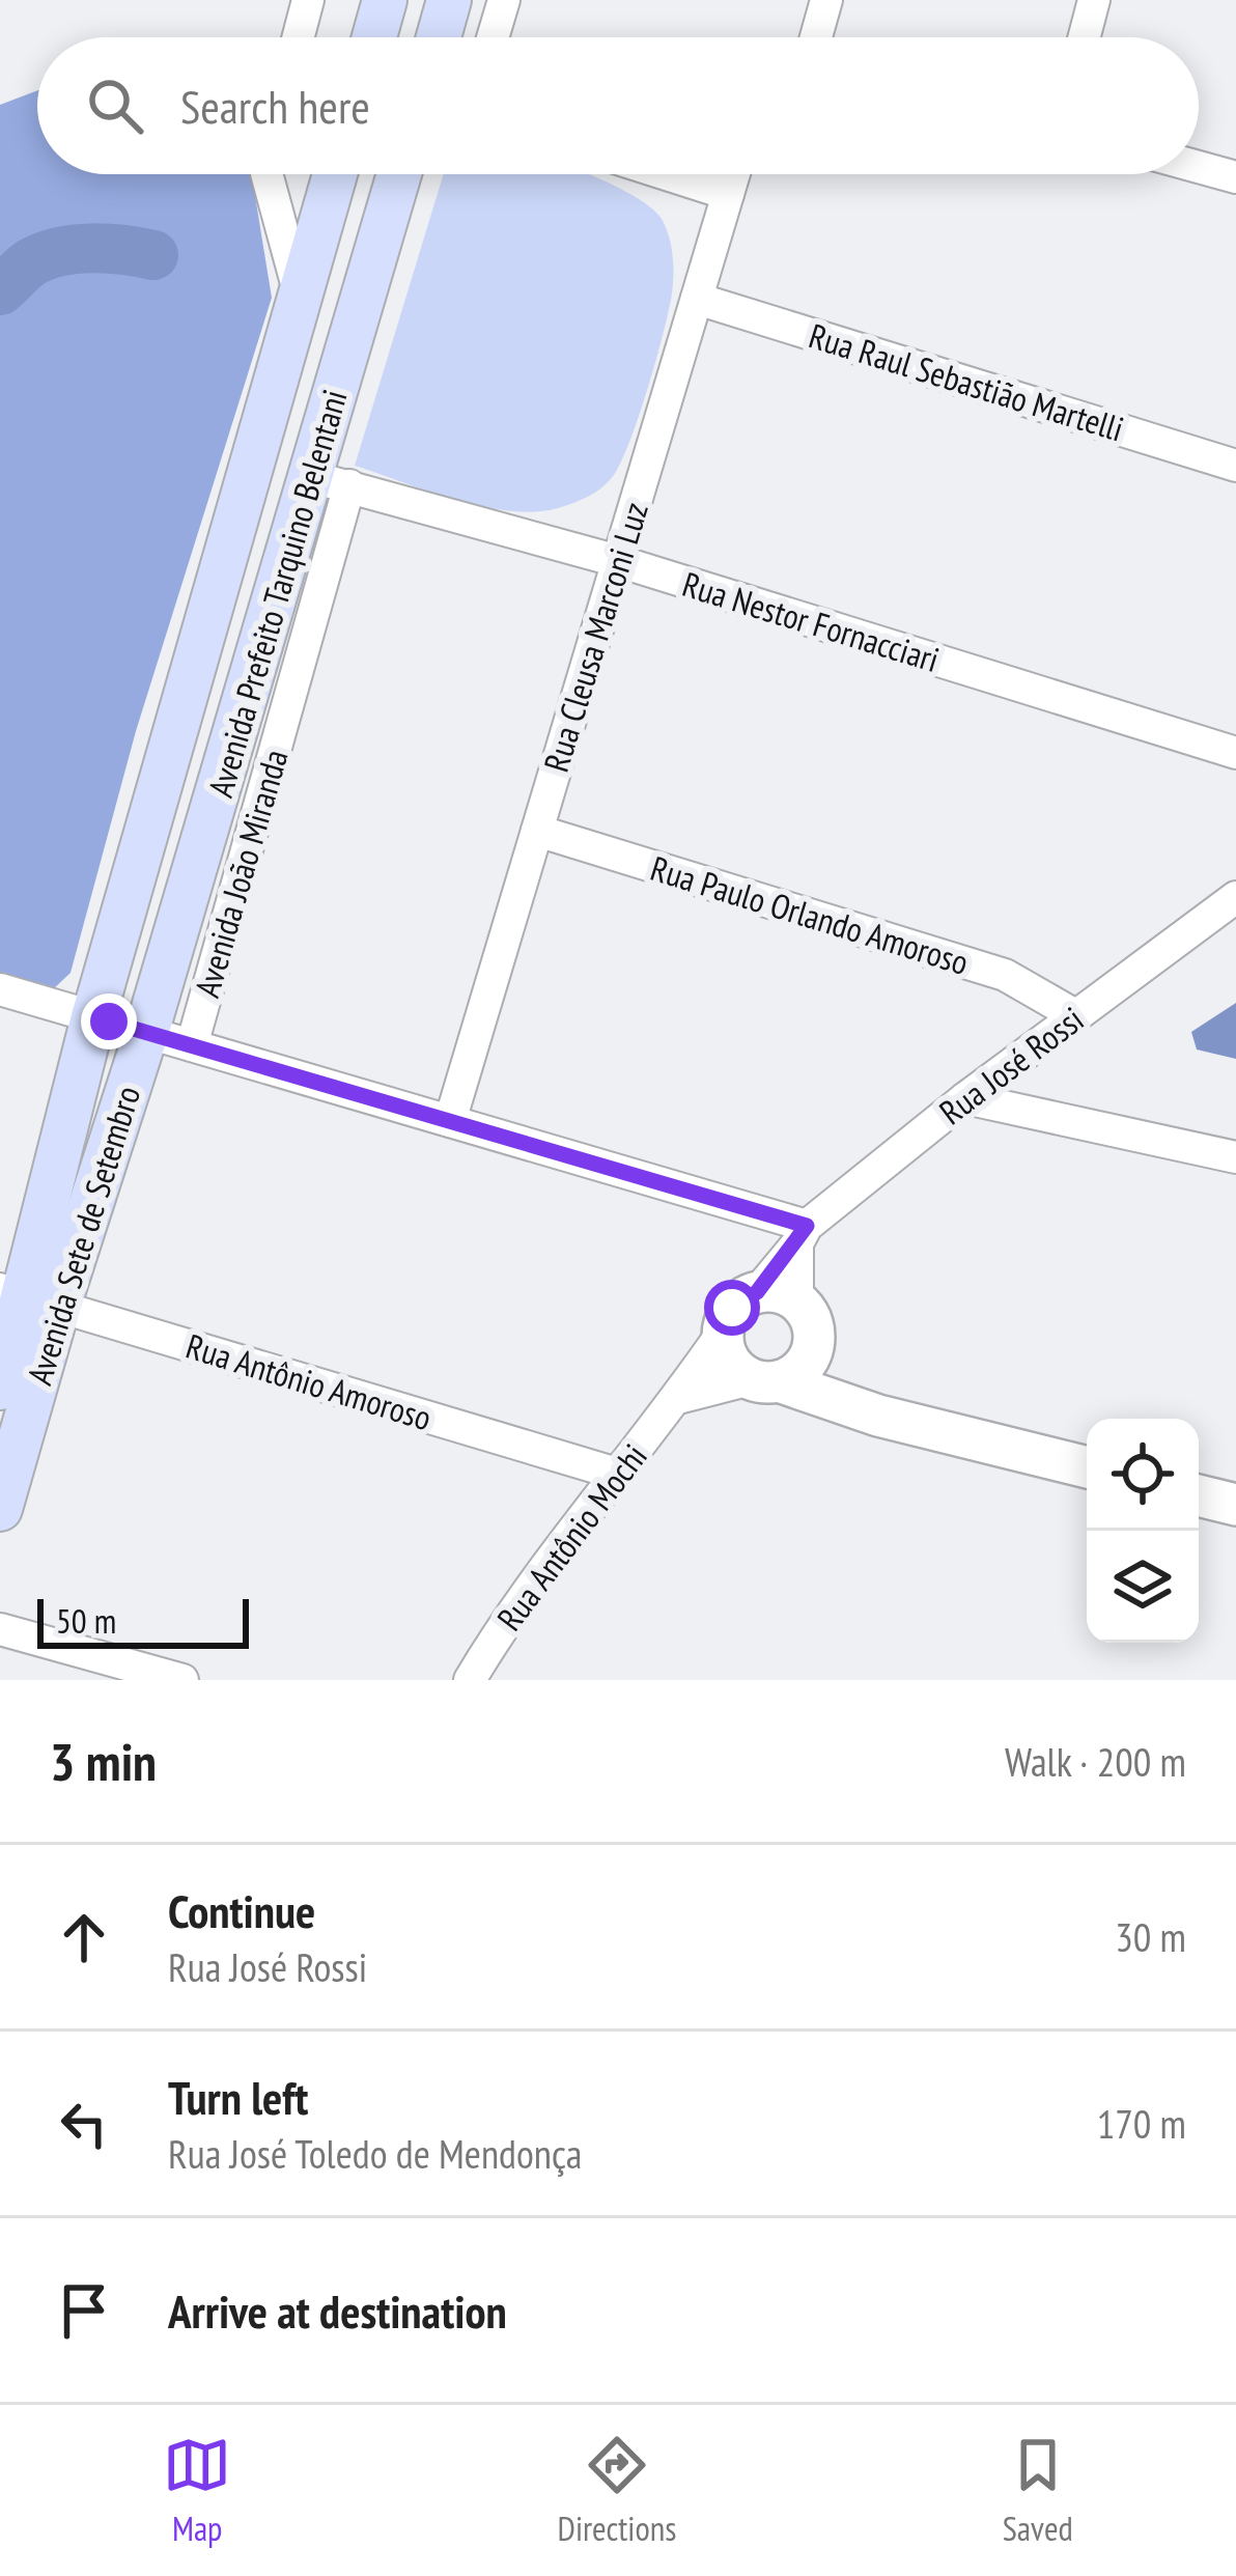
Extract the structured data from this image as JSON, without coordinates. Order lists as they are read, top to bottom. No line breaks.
{"streets":{"main road":["Avenida Prefeito Tarquino Belentani","Avenida Sete de Setembro"],"street":["Rua Raul Sebastião Martelli","Rua Nestor Fornacciari","Rua Cleusa Marconi Luz","Avenida João Miranda","Rua Paulo Orlando Amoroso","Rua José Rossi","Rua Antônio Amoroso","Rua Antônio Mochi"]},"crossings":[["Rua Raul Sebastião Martelli","Rua Cleusa Marconi Luz"],["Avenida Prefeito Tarquino Belentani","Rua Nestor Fornacciari"],["Avenida Prefeito Tarquino Belentani","Avenida João Miranda"],["Avenida Prefeito Tarquino Belentani","Avenida Sete de Setembro"],["Rua Nestor Fornacciari","Rua Cleusa Marconi Luz"],["Rua Nestor Fornacciari","Avenida João Miranda"],["Rua Cleusa Marconi Luz","Rua Paulo Orlando Amoroso"],["Rua Paulo Orlando Amoroso","Rua José Rossi"],["Rua José Rossi","Rua Antônio Mochi"],["Avenida Sete de Setembro","Rua Antônio Amoroso"],["Rua Antônio Amoroso","Rua Antônio Mochi"]],"scale_bar":"50 m","page":{"search":"Search here","scale":"50 m","heading":["3 min","Walk · 200 m"],"list":[["Continue","Rua José Rossi","30 m"],["Turn left","Rua José Toledo de Mendonça","170 m"],"Arrive at destination"],"nav":["Map","Directions","Saved"]}}
